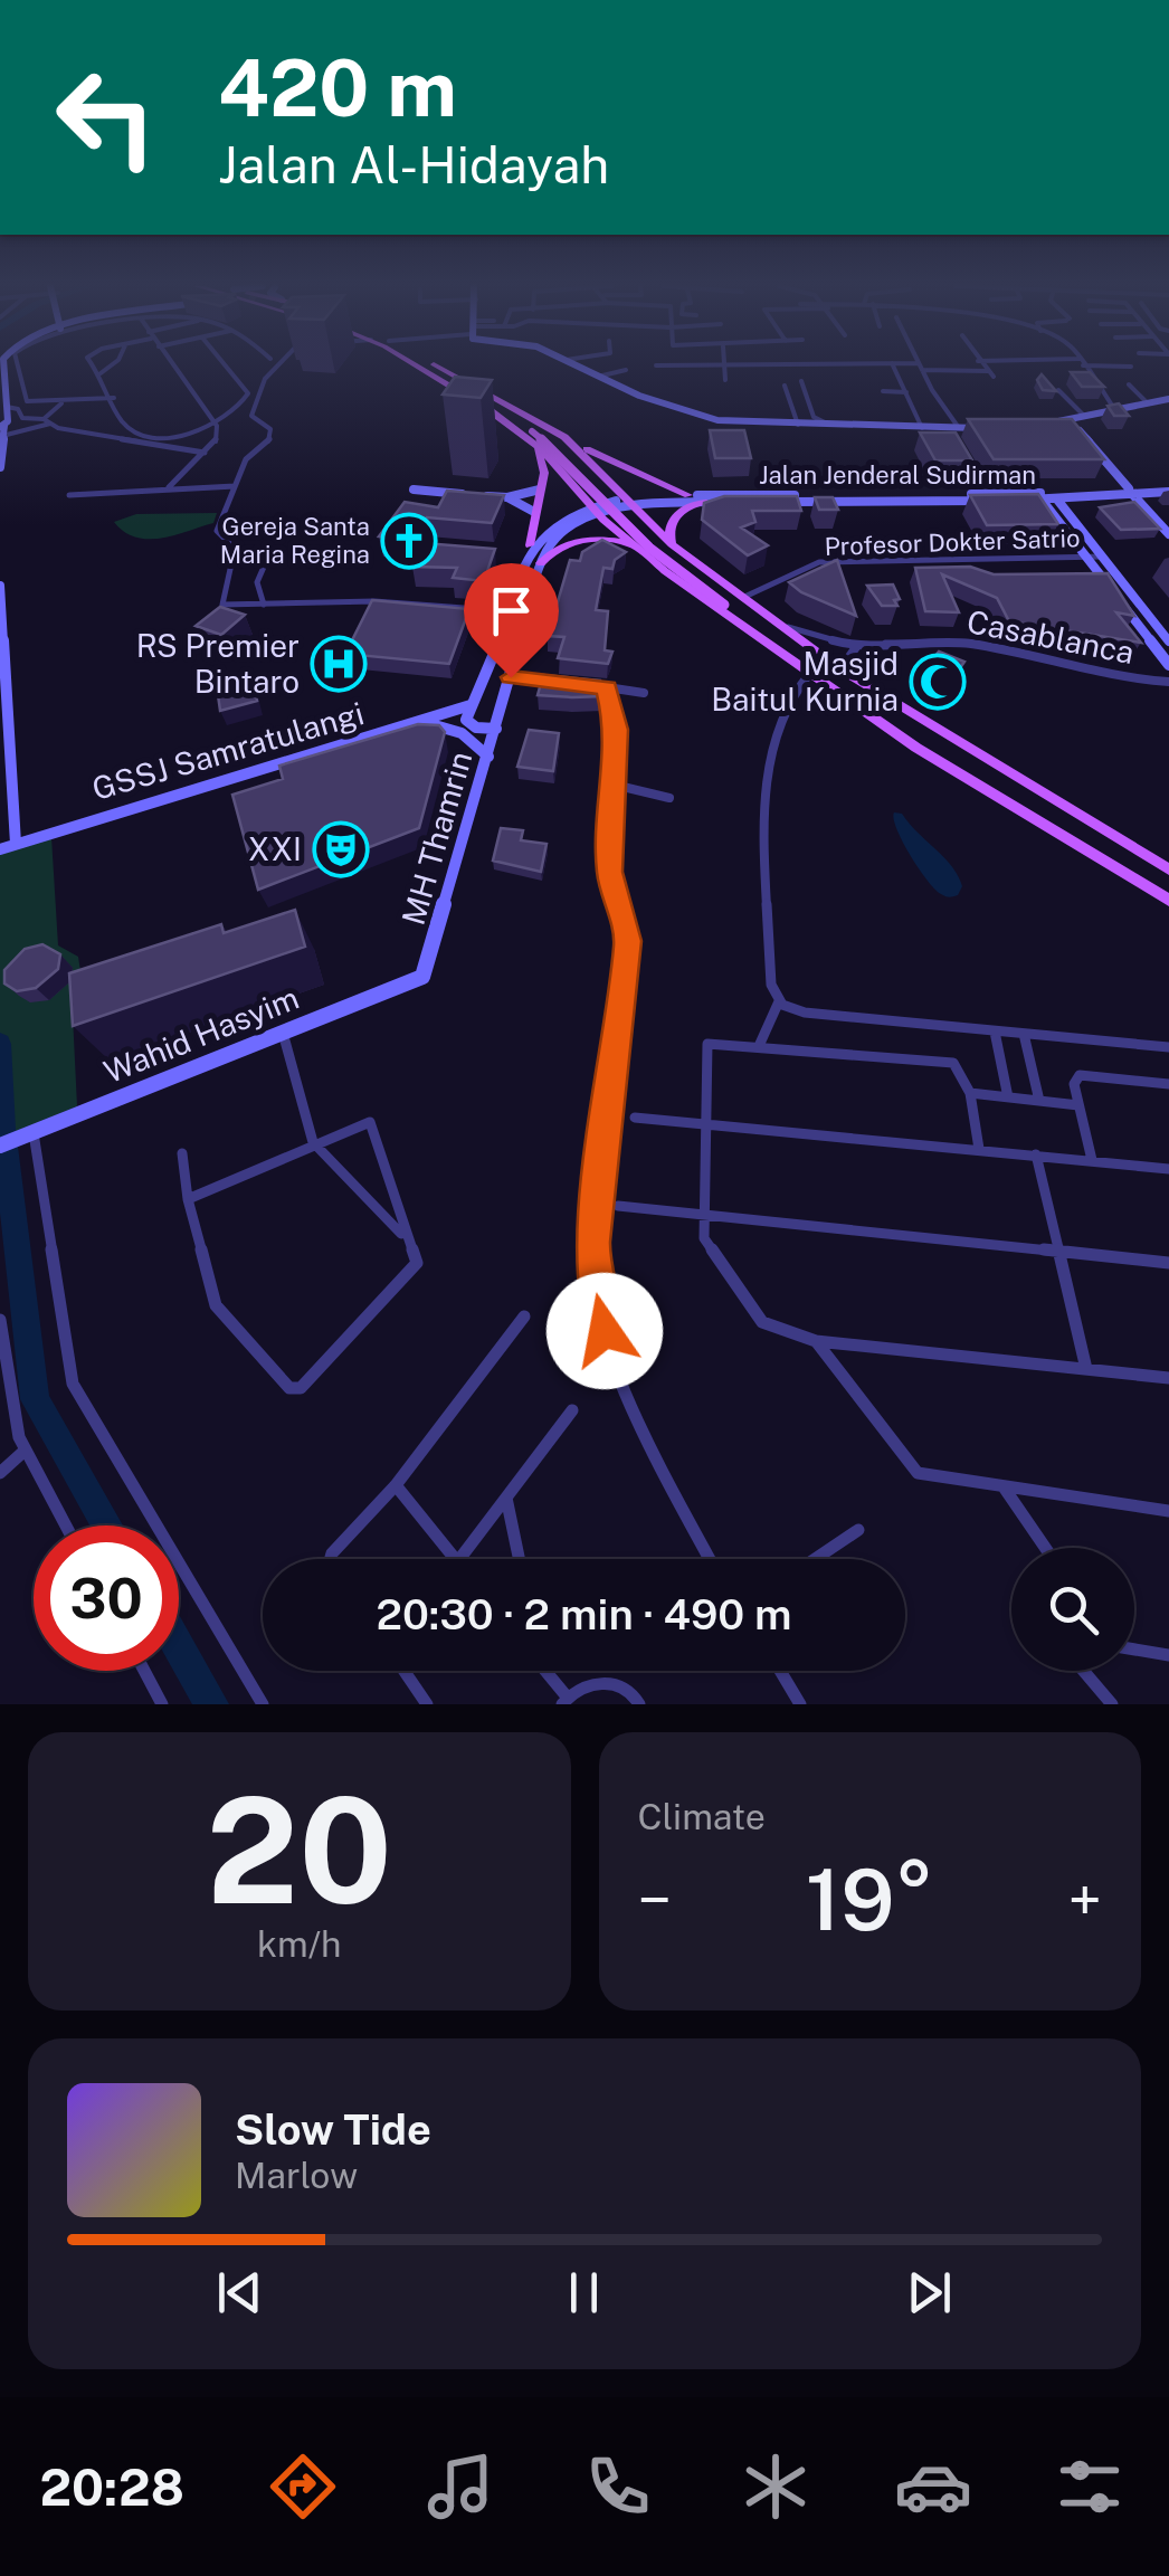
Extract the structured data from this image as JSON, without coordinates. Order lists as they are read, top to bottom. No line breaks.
{"streets":{"main road":["Jalan Jenderal Sudirman","GSSJ Samratulangi","MH Thamrin","Wahid Hasyim"],"street":["Profesor Dokter Satrio","Casablanca"]},"crossings":[["MH Thamrin","Wahid Hasyim"]],"places":{"church":["Gereja Santa Maria Regina"],"hospital":["RS Premier Bintaro"],"mosque":["Masjid Baitul Kurnia"],"theatre":["XXI"]},"page":{"turn":["420 m","Jalan Al-Hidayah"],"limit":"30","trip":"20:30 · 2 min · 490 m","tile":[["20","km/h"],"Climate"],"heat":["−","19°","+"],"song":["Slow Tide","Marlow"],"tabs":"20:28"}}
